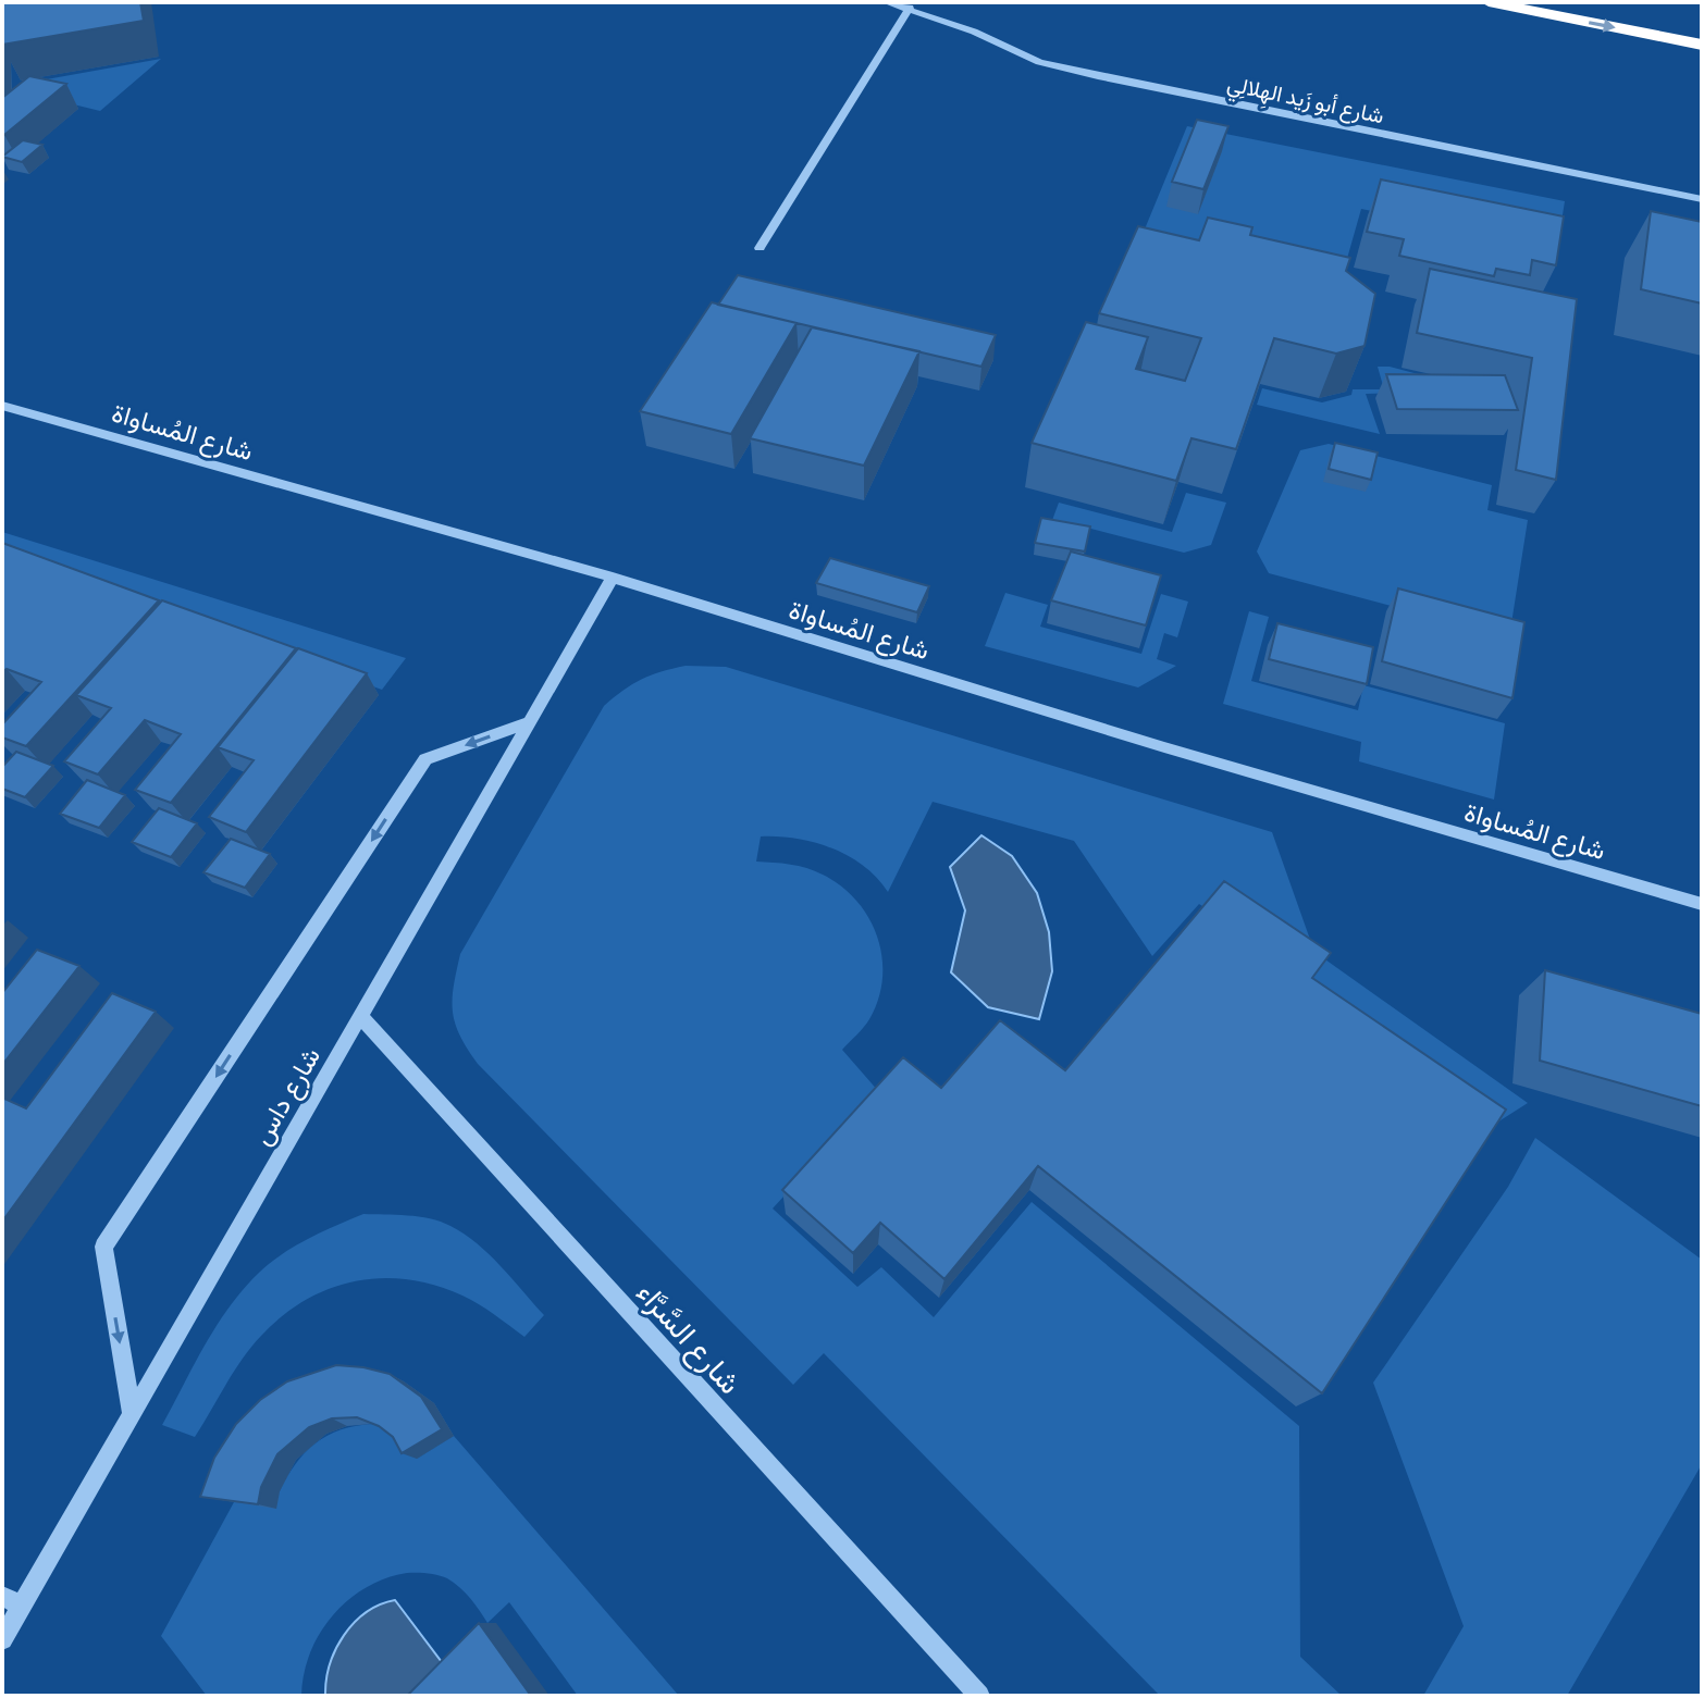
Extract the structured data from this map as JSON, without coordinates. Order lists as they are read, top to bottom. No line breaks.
{"streets":{"street":["شارع أبو زَيد الهِلالِي","شارع المُساواة","شارع داس","شارع السَّرَّاء"]},"crossings":[["شارع المُساواة","شارع داس"],["شارع داس","شارع السَّرَّاء"]]}
